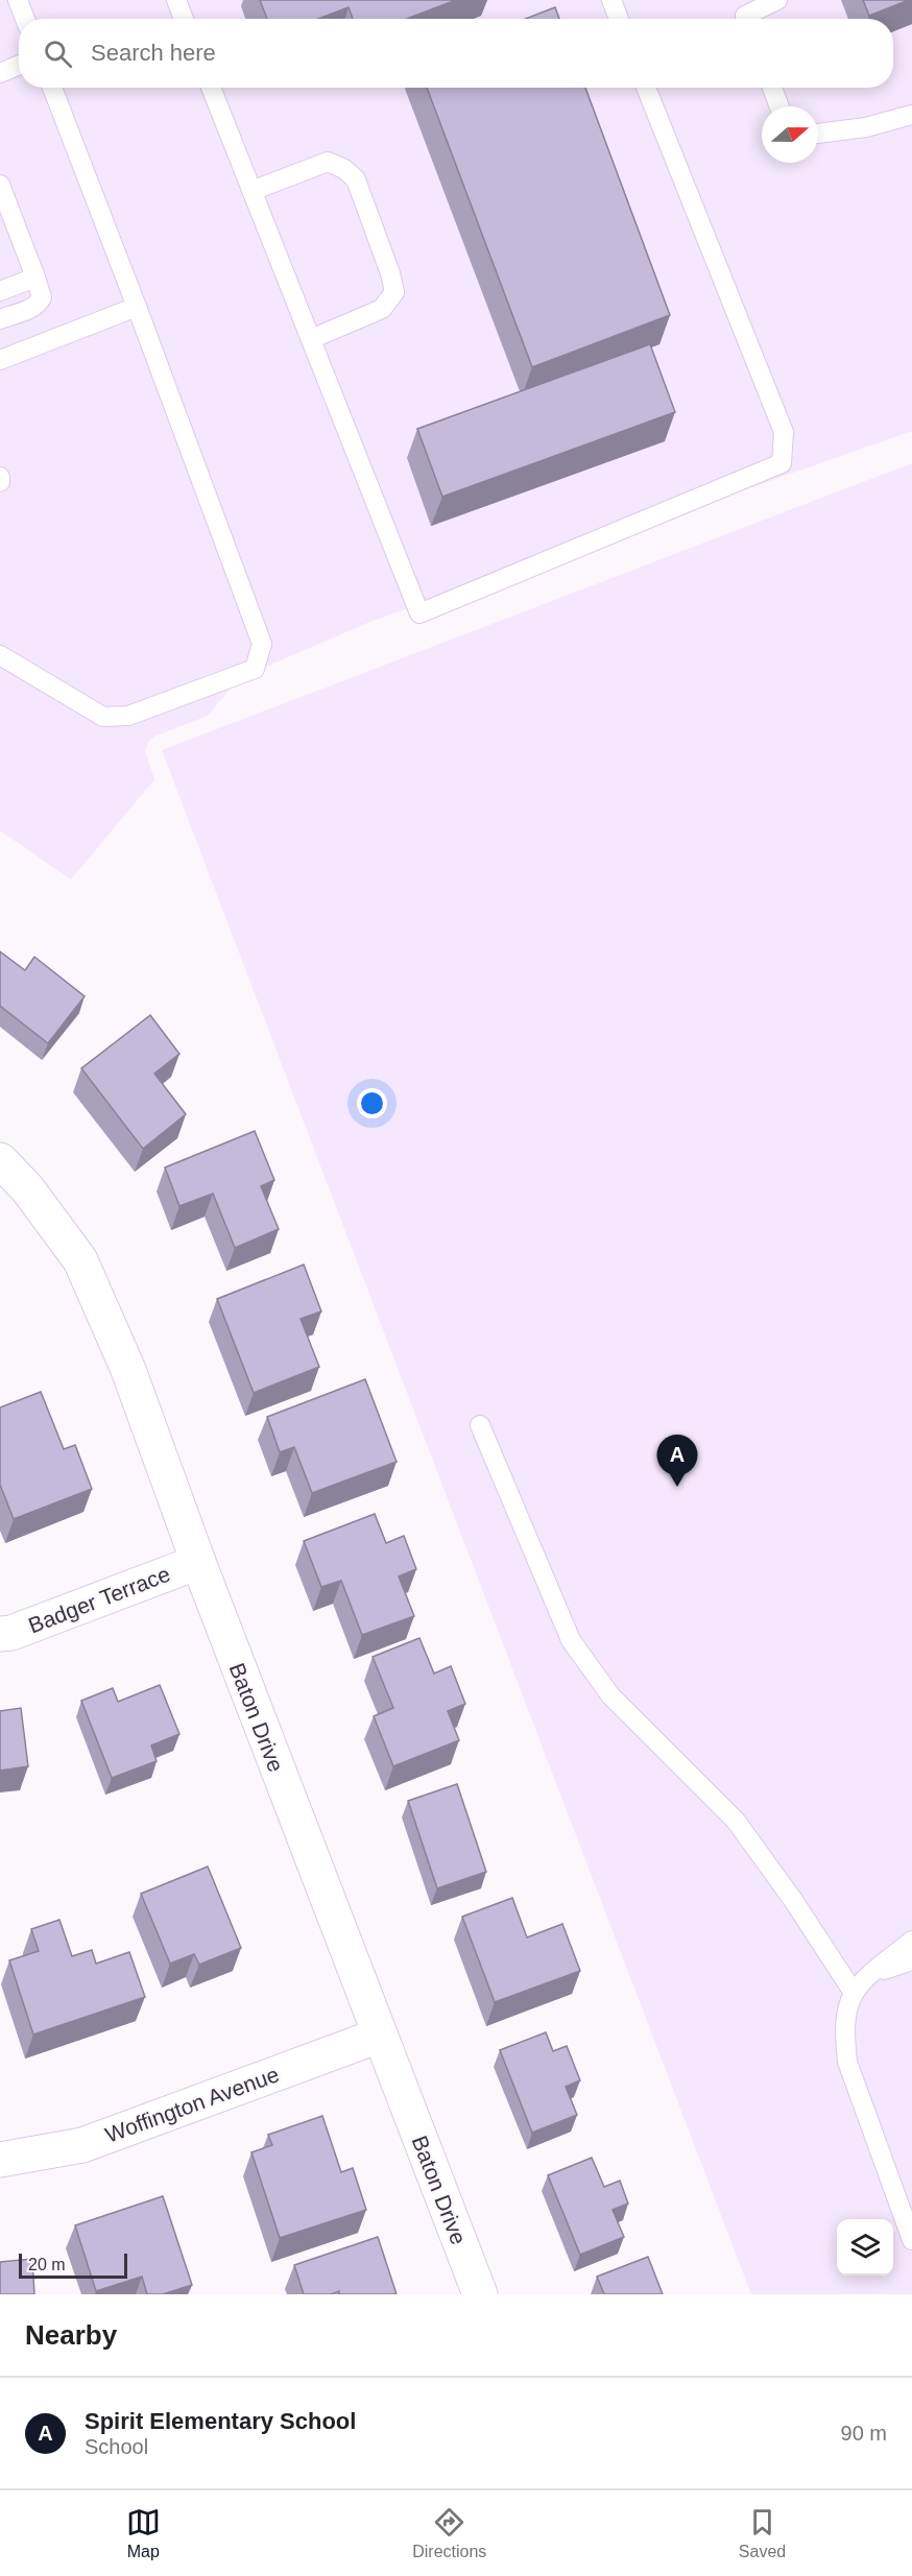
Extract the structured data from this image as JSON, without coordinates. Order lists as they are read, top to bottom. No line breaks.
{"streets":{"street":["Badger Terrace","Baton Drive","Woffington Avenue"]},"crossings":[["Badger Terrace","Baton Drive"],["Baton Drive","Woffington Avenue"]],"scale_bar":"20 m","north":"right","page":{"search":"Search here","pins":"A","scale":"20 m","heading":"Nearby","list":[{"mark":"A","name":"Spirit Elementary School","note":"School","value":"90 m"}],"nav":["Map","Directions","Saved"]}}
